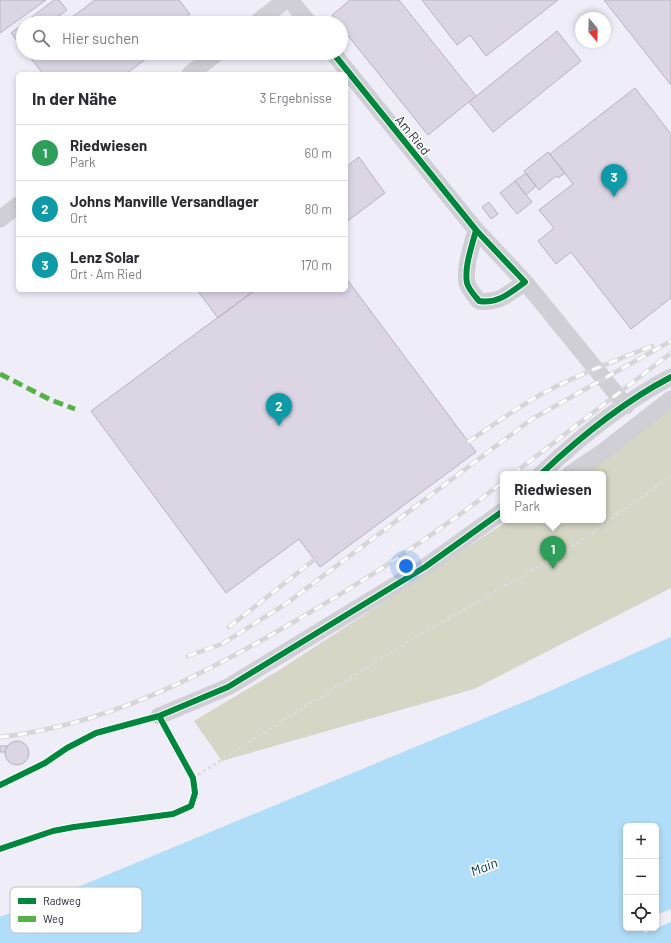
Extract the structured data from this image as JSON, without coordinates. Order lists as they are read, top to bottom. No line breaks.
{"streets":{"street":["Am Ried"]},"water":["Main"],"legend":["Radweg","Weg"],"north":"bottom","page":{"search":"Hier suchen","heading":["In der Nähe","3 Ergebnisse"],"list":[{"mark":"1","name":"Riedwiesen","note":"Park","value":"60 m"},{"mark":"2","name":"Johns Manville Versandlager","note":"Ort","value":"80 m"},{"mark":"3","name":"Lenz Solar","note":"Ort · Am Ried","value":"170 m"}],"pins":["3","2","1"],"popup":["Riedwiesen","Park"],"map_buttons":["+","−"]}}
